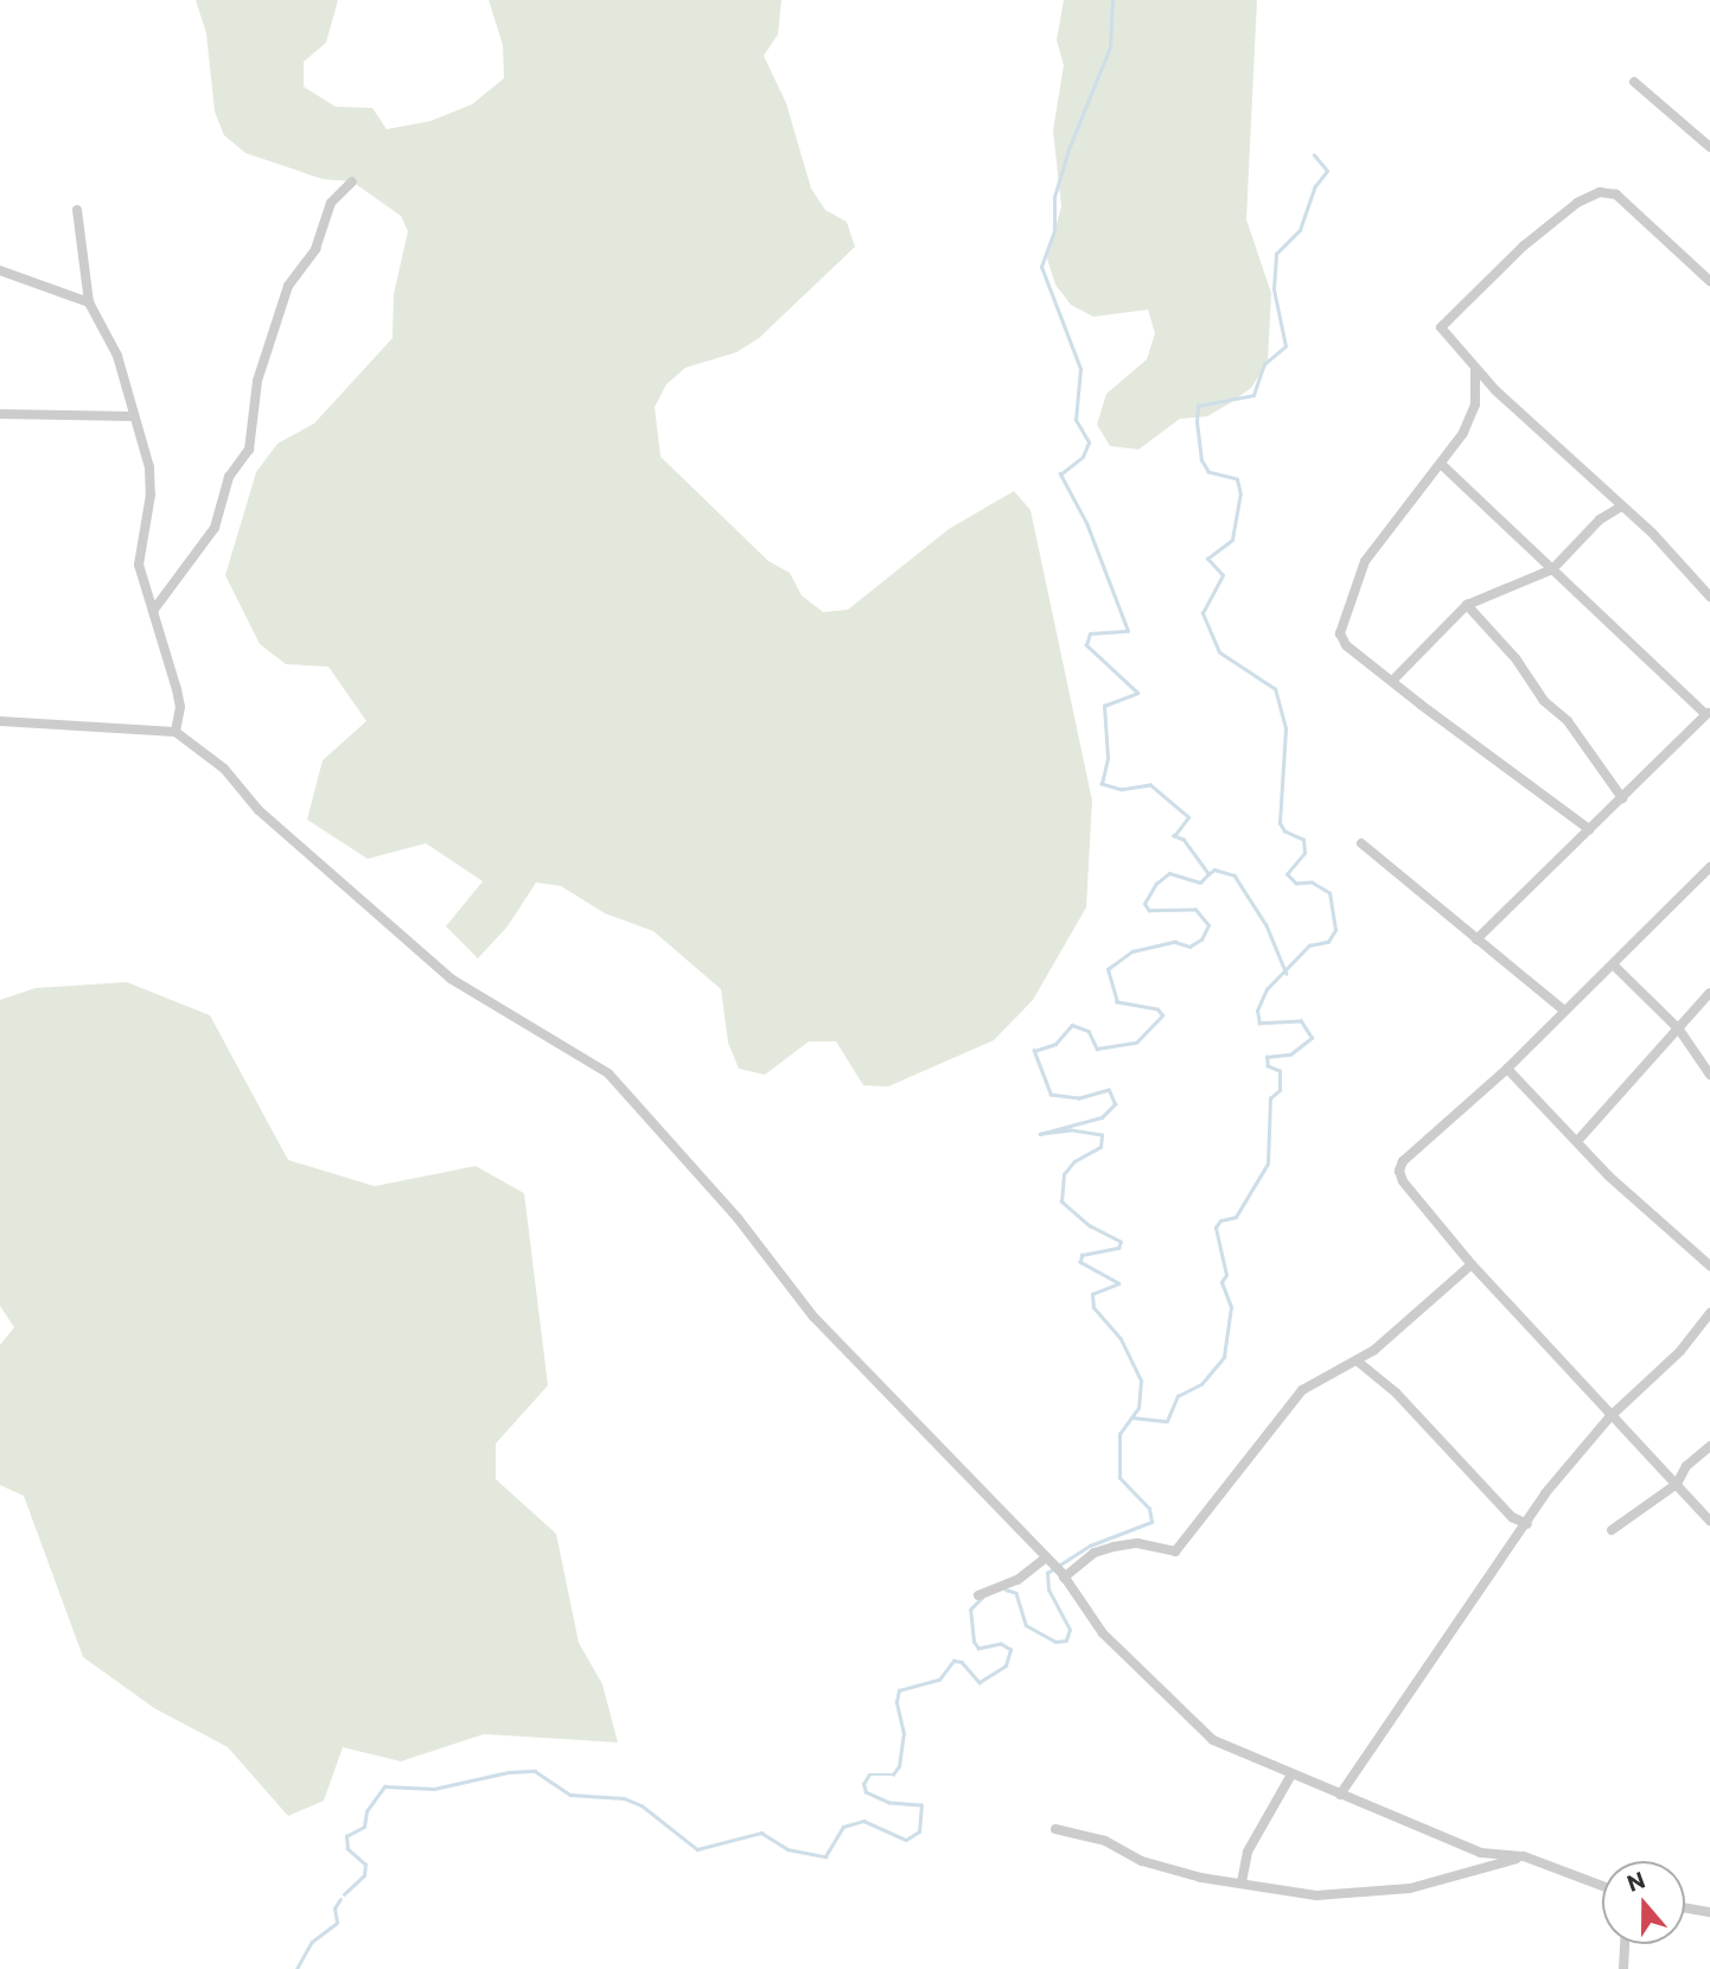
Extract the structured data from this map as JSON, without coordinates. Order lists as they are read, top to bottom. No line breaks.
{"north":"top"}
